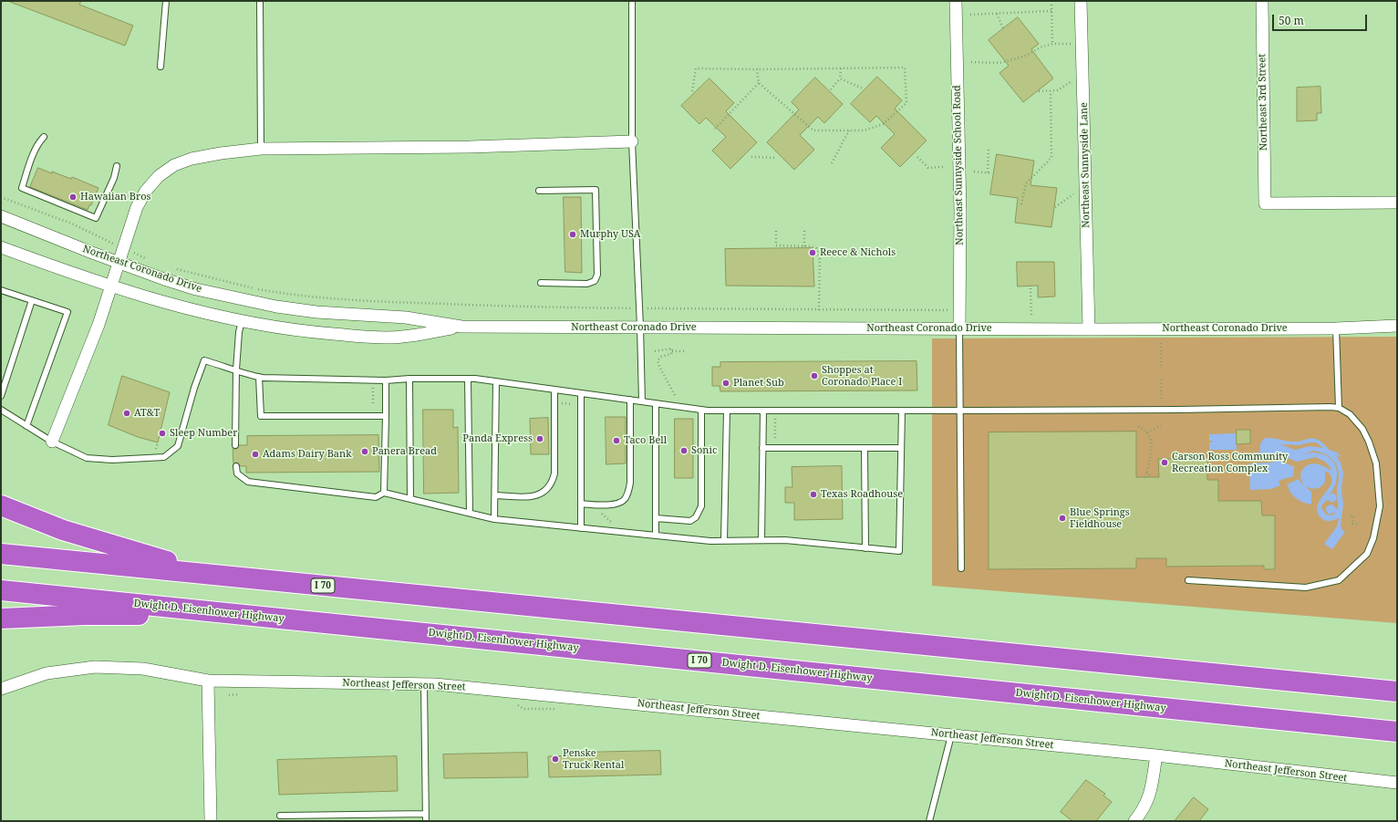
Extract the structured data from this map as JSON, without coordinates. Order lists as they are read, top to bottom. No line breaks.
{"streets":{"highway":["I 70","Dwight D. Eisenhower Highway"],"street":["Northeast 3rd Street","Northeast Sunnyside School Road","Northeast Sunnyside Lane","Northeast Coronado Drive","Northeast Jefferson Street"]},"crossings":[["Northeast Sunnyside School Road","Northeast Coronado Drive"],["Northeast Sunnyside Lane","Northeast Coronado Drive"]],"places":["Hawaiian Bros","Murphy USA","Reece & Nichols","Shoppes at Coronado Place I","Planet Sub","AT&T","Sleep Number","Panda Express","Taco Bell","Sonic","Panera Bread","Adams Dairy Bank","Carson Ross Community Recreation Complex","Texas Roadhouse","Blue Springs Fieldhouse","Penske Truck Rental"],"scale_bar":"50 m"}
